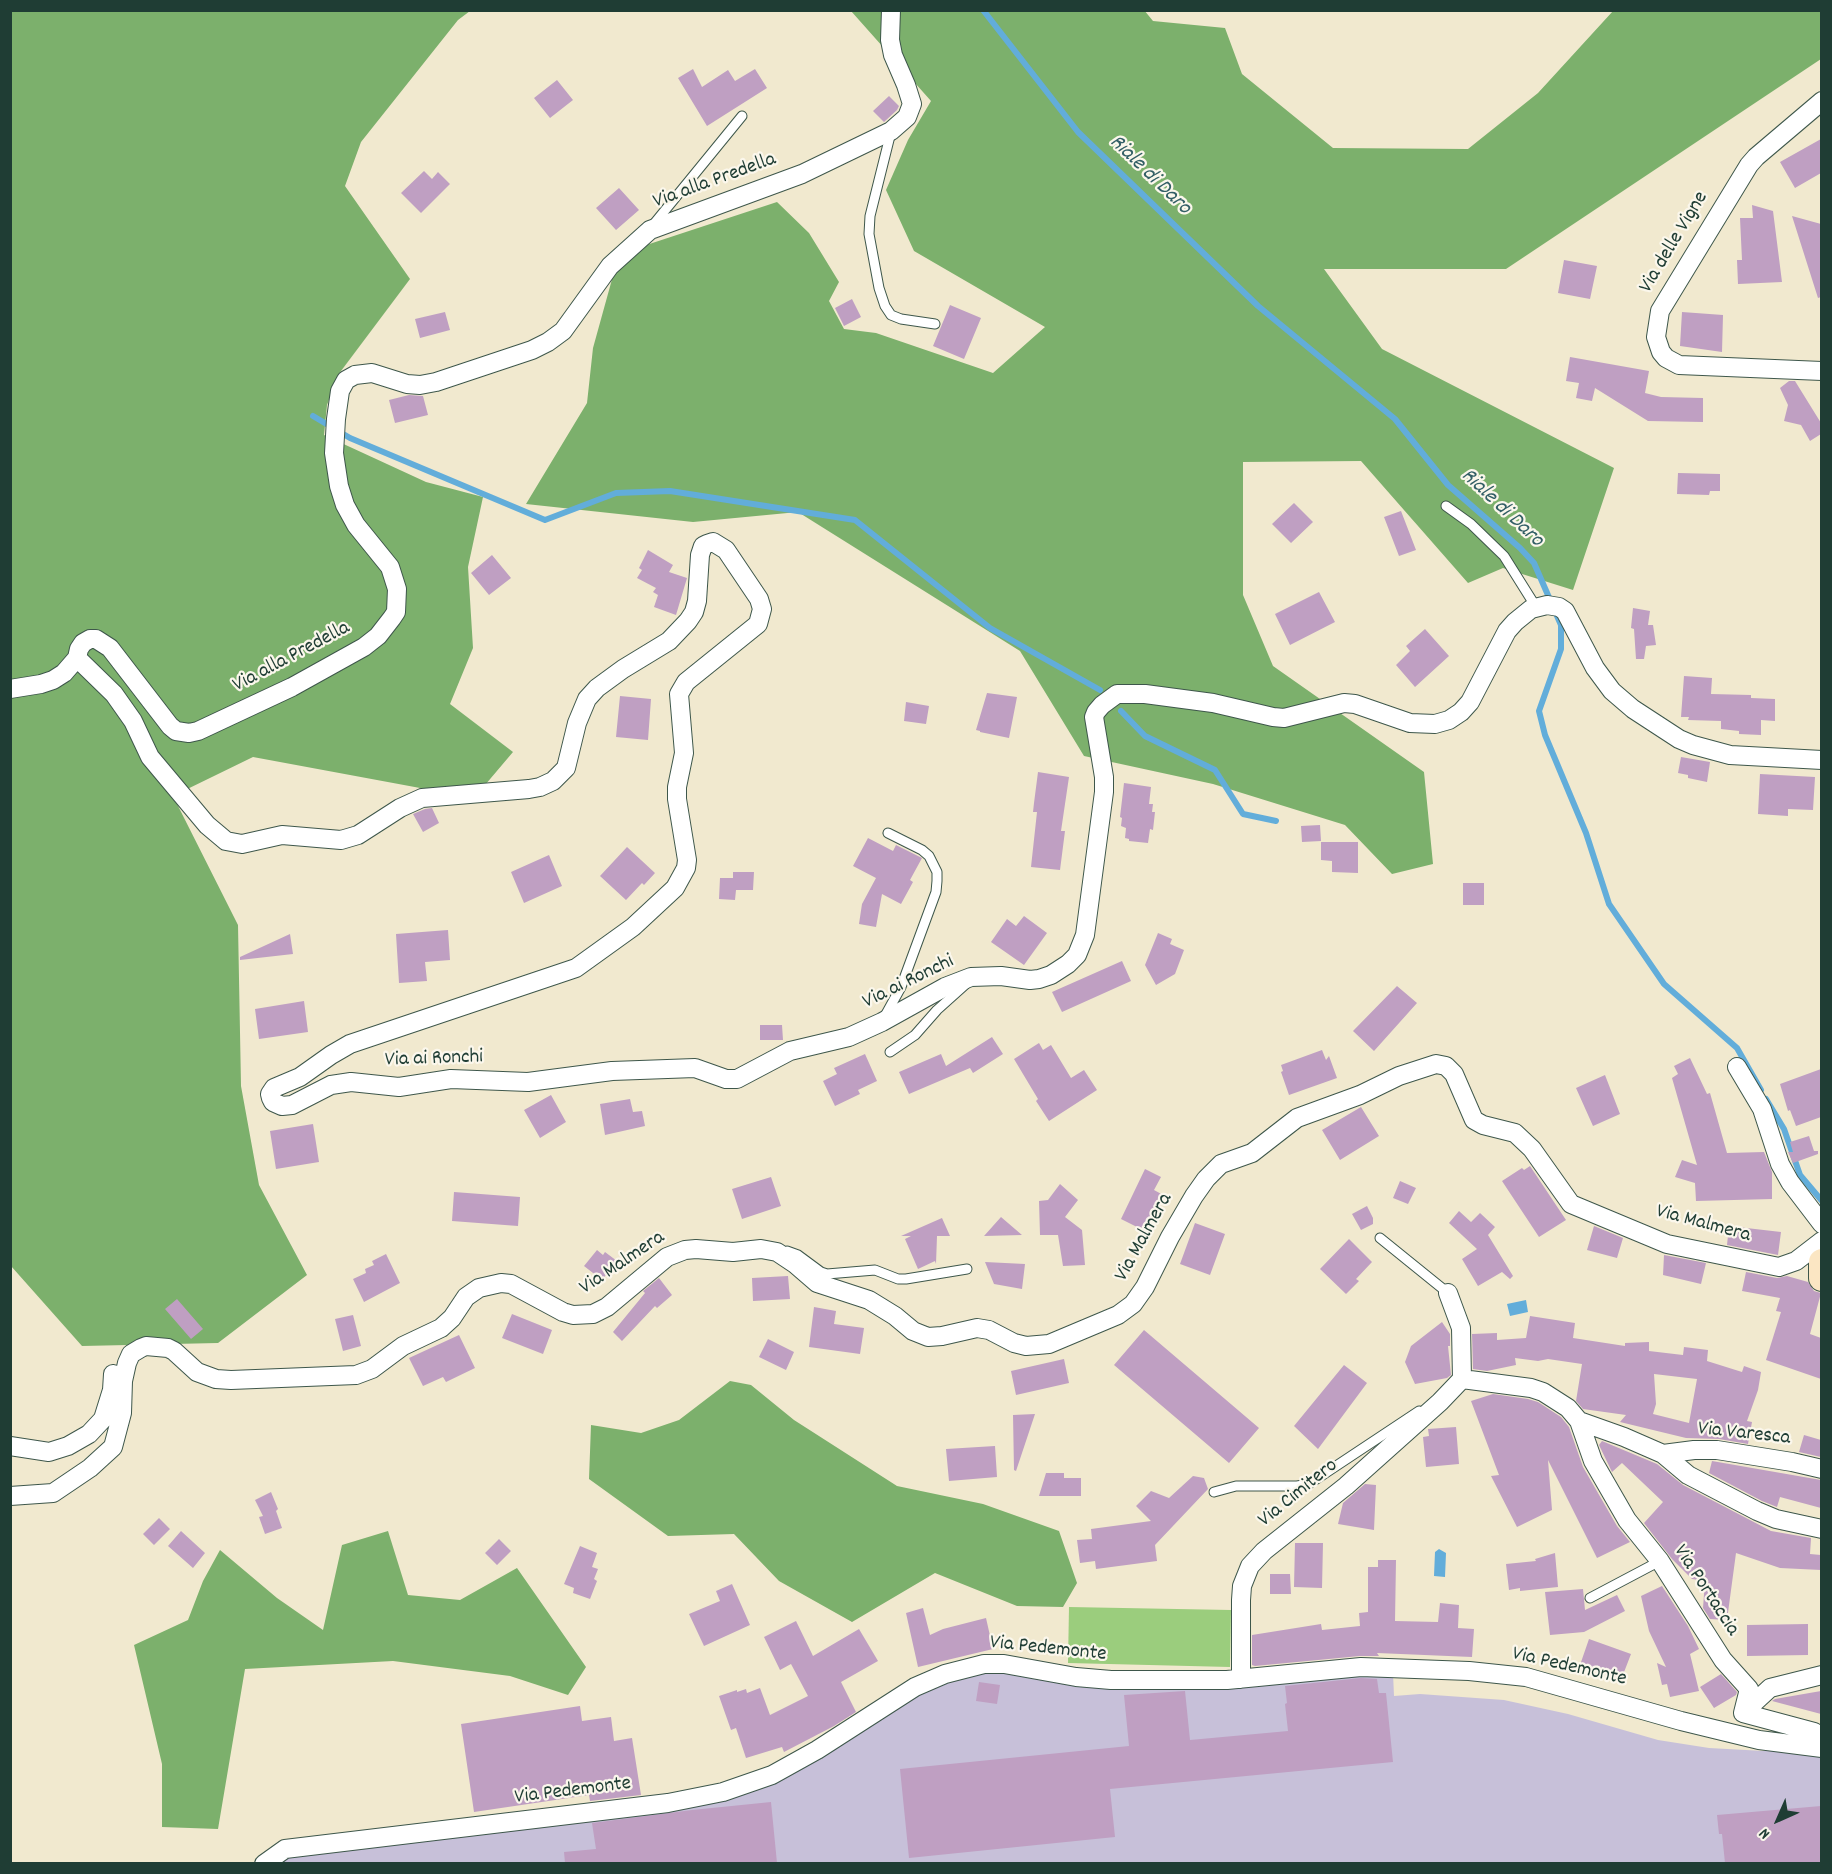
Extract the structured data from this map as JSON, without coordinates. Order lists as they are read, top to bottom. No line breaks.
{"streets":{"street":["Via alla Predella","Via delle Vigne","Via ai Ronchi","Via Malmera","Via Varesca","Via Cimitero","Via Portaccia","Via Pedemonte"]},"crossings":[["Via alla Predella","Via ai Ronchi"],["Via Cimitero","Via Pedemonte"]],"water":["Riale di Daro"],"north":"bottom left"}
